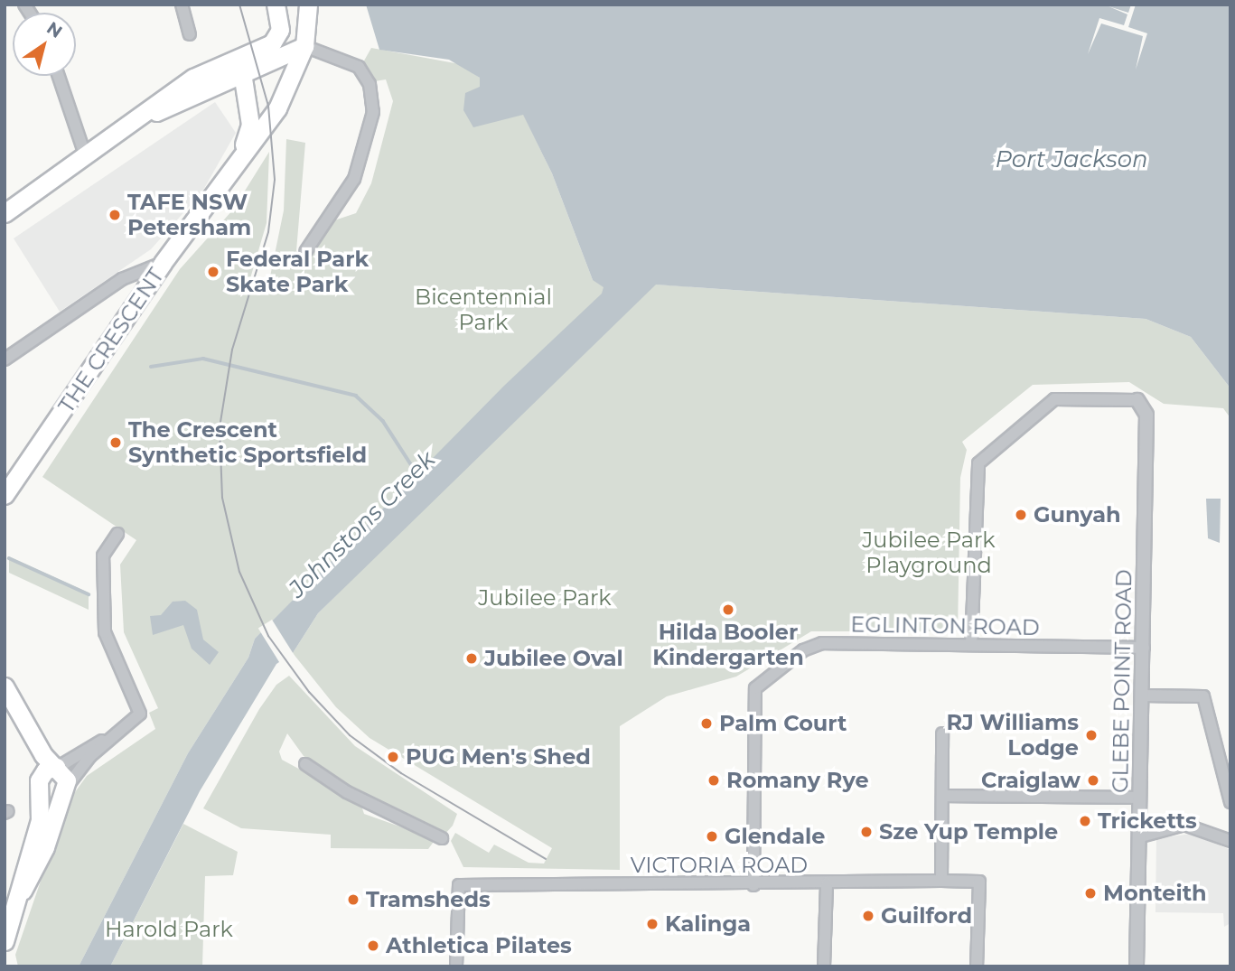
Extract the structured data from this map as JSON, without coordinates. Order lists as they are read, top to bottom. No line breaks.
{"streets":{"main road":["THE CRESCENT"],"street":["EGLINTON ROAD","GLEBE POINT ROAD","VICTORIA ROAD"]},"crossings":[["EGLINTON ROAD","GLEBE POINT ROAD"],["EGLINTON ROAD","VICTORIA ROAD"]],"water":["Port Jackson","Johnstons Creek"],"parks":["Bicentennial Park","Jubilee Park Playground","Jubilee Park","Harold Park"],"places":["TAFE NSW Petersham","Federal Park Skate Park","The Crescent Synthetic Sportsfield","Gunyah","Hilda Booler Kindergarten","Jubilee Oval","Palm Court","RJ Williams Lodge","PUG Men's Shed","Romany Rye","Craiglaw","Tricketts","Sze Yup Temple","Glendale","Monteith","Tramsheds","Guilford","Kalinga","Athletica Pilates"],"north":"top right"}
